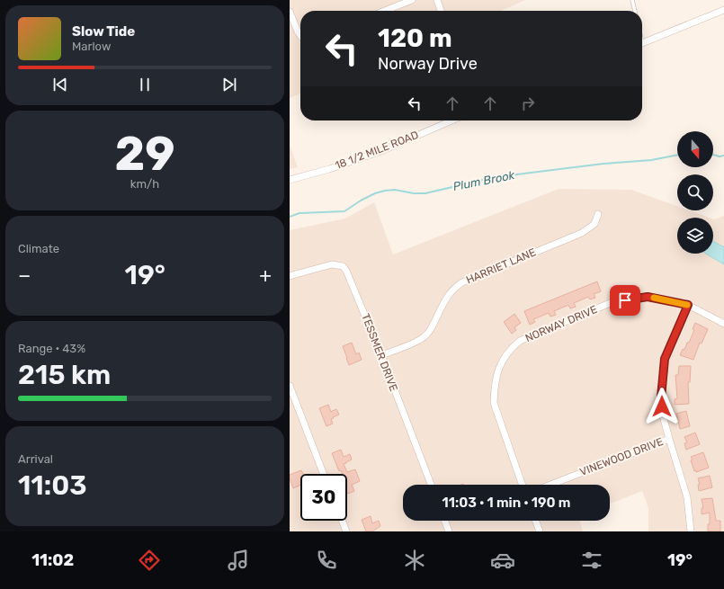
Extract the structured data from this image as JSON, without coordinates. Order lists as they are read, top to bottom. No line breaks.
{"streets":{"street":["18 1/2 MILE ROAD","HARRIET LANE","NORWAY DRIVE","TESSMER DRIVE","VINEWOOD DRIVE"]},"crossings":[["HARRIET LANE","TESSMER DRIVE"]],"water":["Plum Brook"],"north":"bottom","page":{"turn":["120 m","Norway Drive"],"song":["Slow Tide","Marlow"],"tile":[["29","km/h"],"Climate",["Range · 43%","215 km"],["Arrival","11:03"]],"heat":["−","19°","+"],"limit":"30","trip":"11:03 · 1 min · 190 m","tabs":["11:02","19°"]}}
